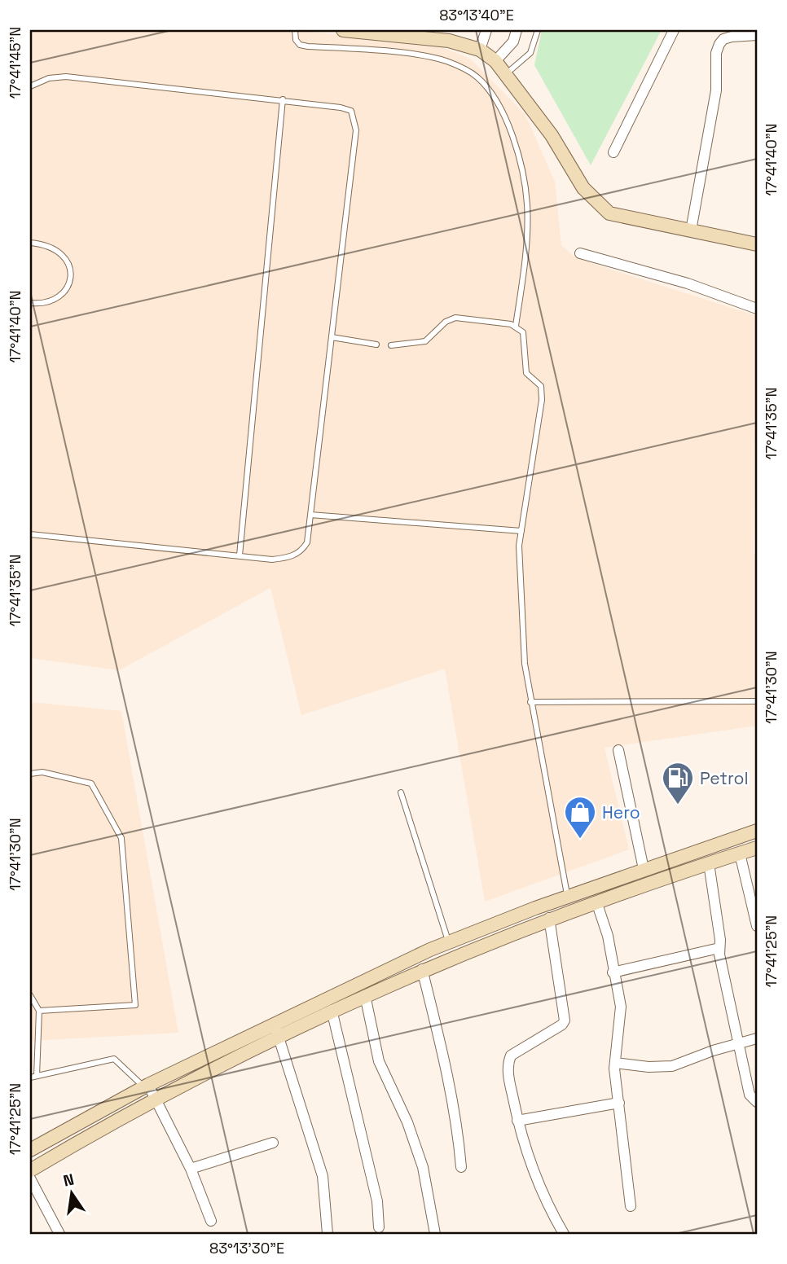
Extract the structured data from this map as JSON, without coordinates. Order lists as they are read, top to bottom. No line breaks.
{"places":{"fuel station":["Petrol"],"shop":["Hero"]},"north":"top","coordinates":["83°13'40\"E","17°41'45\"N","17°41'40\"N","17°41'35\"N","17°41'30\"N","17°41'25\"N","83°13'30\"E"]}
